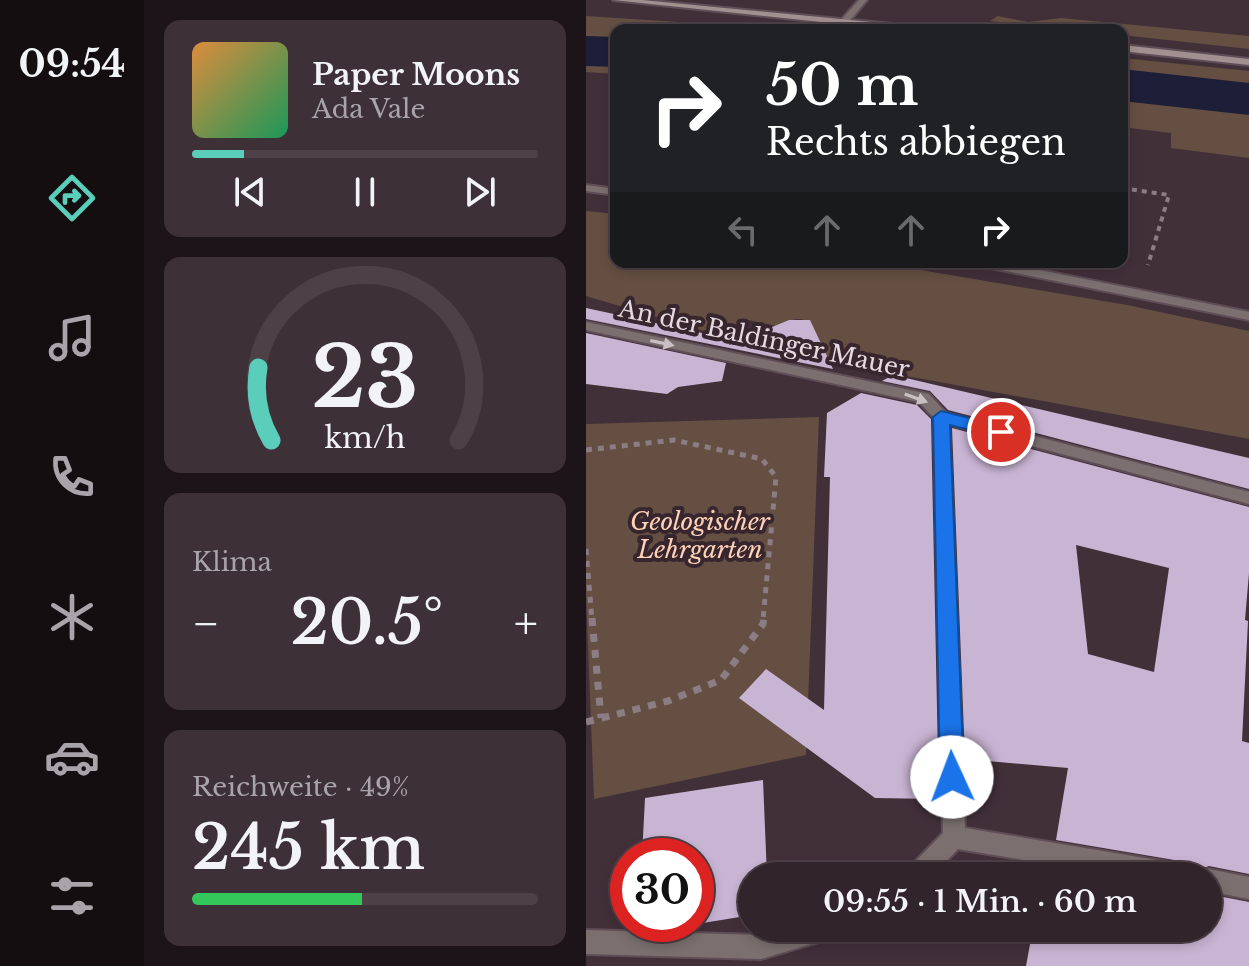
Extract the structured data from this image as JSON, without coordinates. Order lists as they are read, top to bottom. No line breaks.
{"streets":{"street":["An der Baldinger Mauer"]},"one_way":["An der Baldinger Mauer"],"parks":["Geologischer Lehrgarten"],"page":{"tabs":"09:54","turn":["50 m","Rechts abbiegen"],"song":["Paper Moons","Ada Vale"],"tile":["Klima",["Reichweite · 49%","245 km"]],"heat":["−","20.5°","+"],"limit":"30","trip":"09:55 · 1 Min. · 60 m","gauge":["23","km/h"]}}
